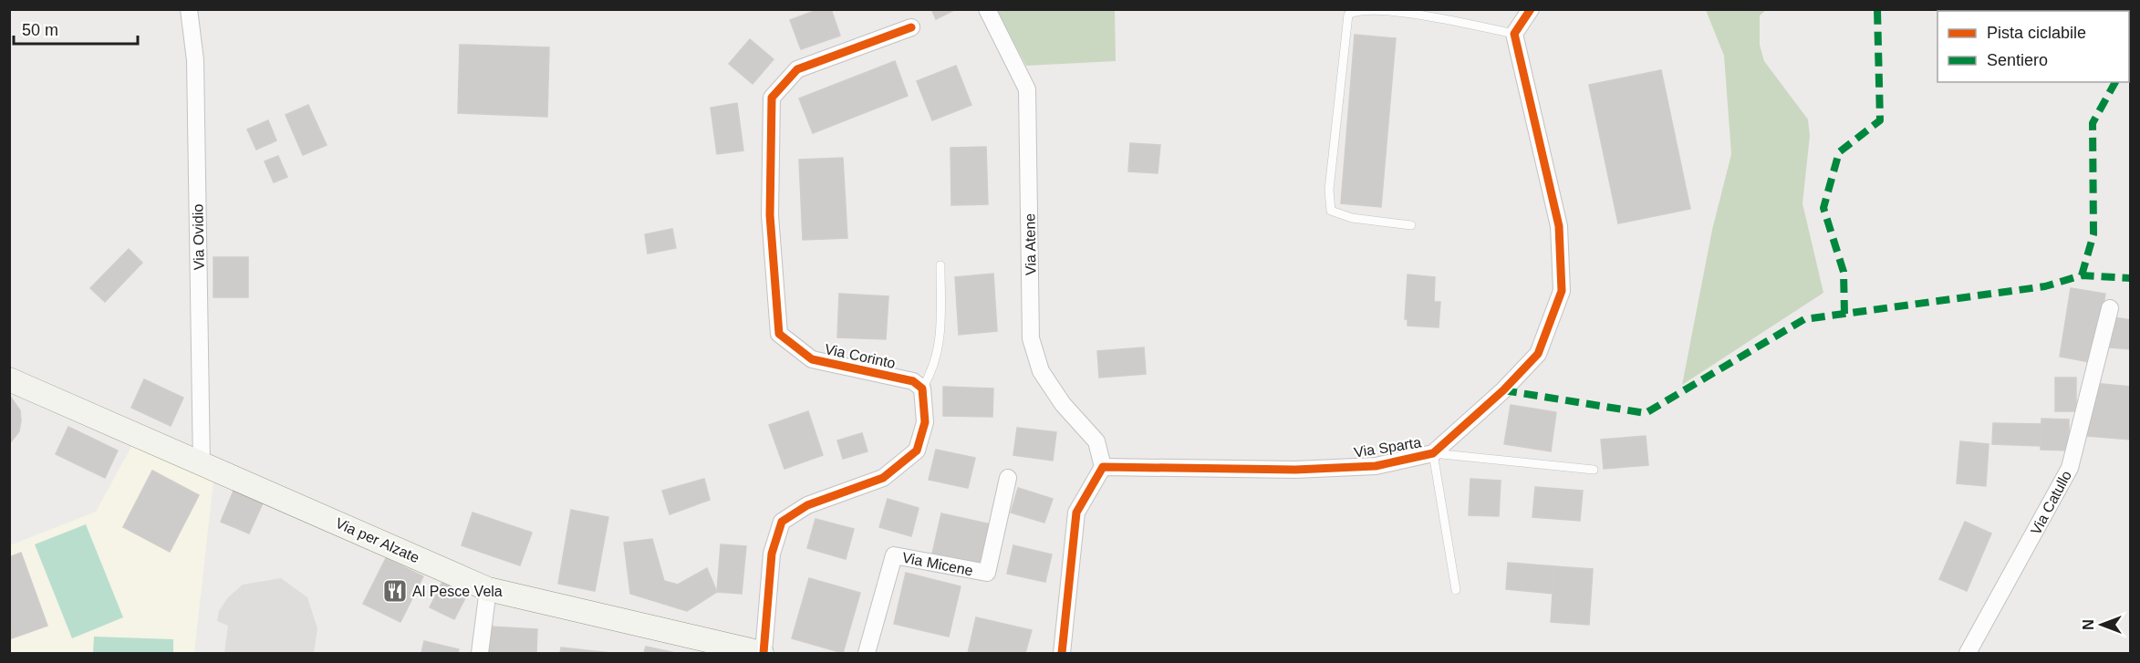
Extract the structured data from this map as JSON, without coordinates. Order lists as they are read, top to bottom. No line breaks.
{"streets":{"street":["Via Ovidio","Via Atene","Via Corinto","Via Sparta","Via Catullo","Via per Alzate","Via Micene"]},"crossings":[["Via Ovidio","Via per Alzate"],["Via Atene","Via Sparta"]],"places":{"restaurant":["Al Pesce Vela"]},"legend":["Pista ciclabile","Sentiero"],"scale_bar":"50 m","north":"left"}
